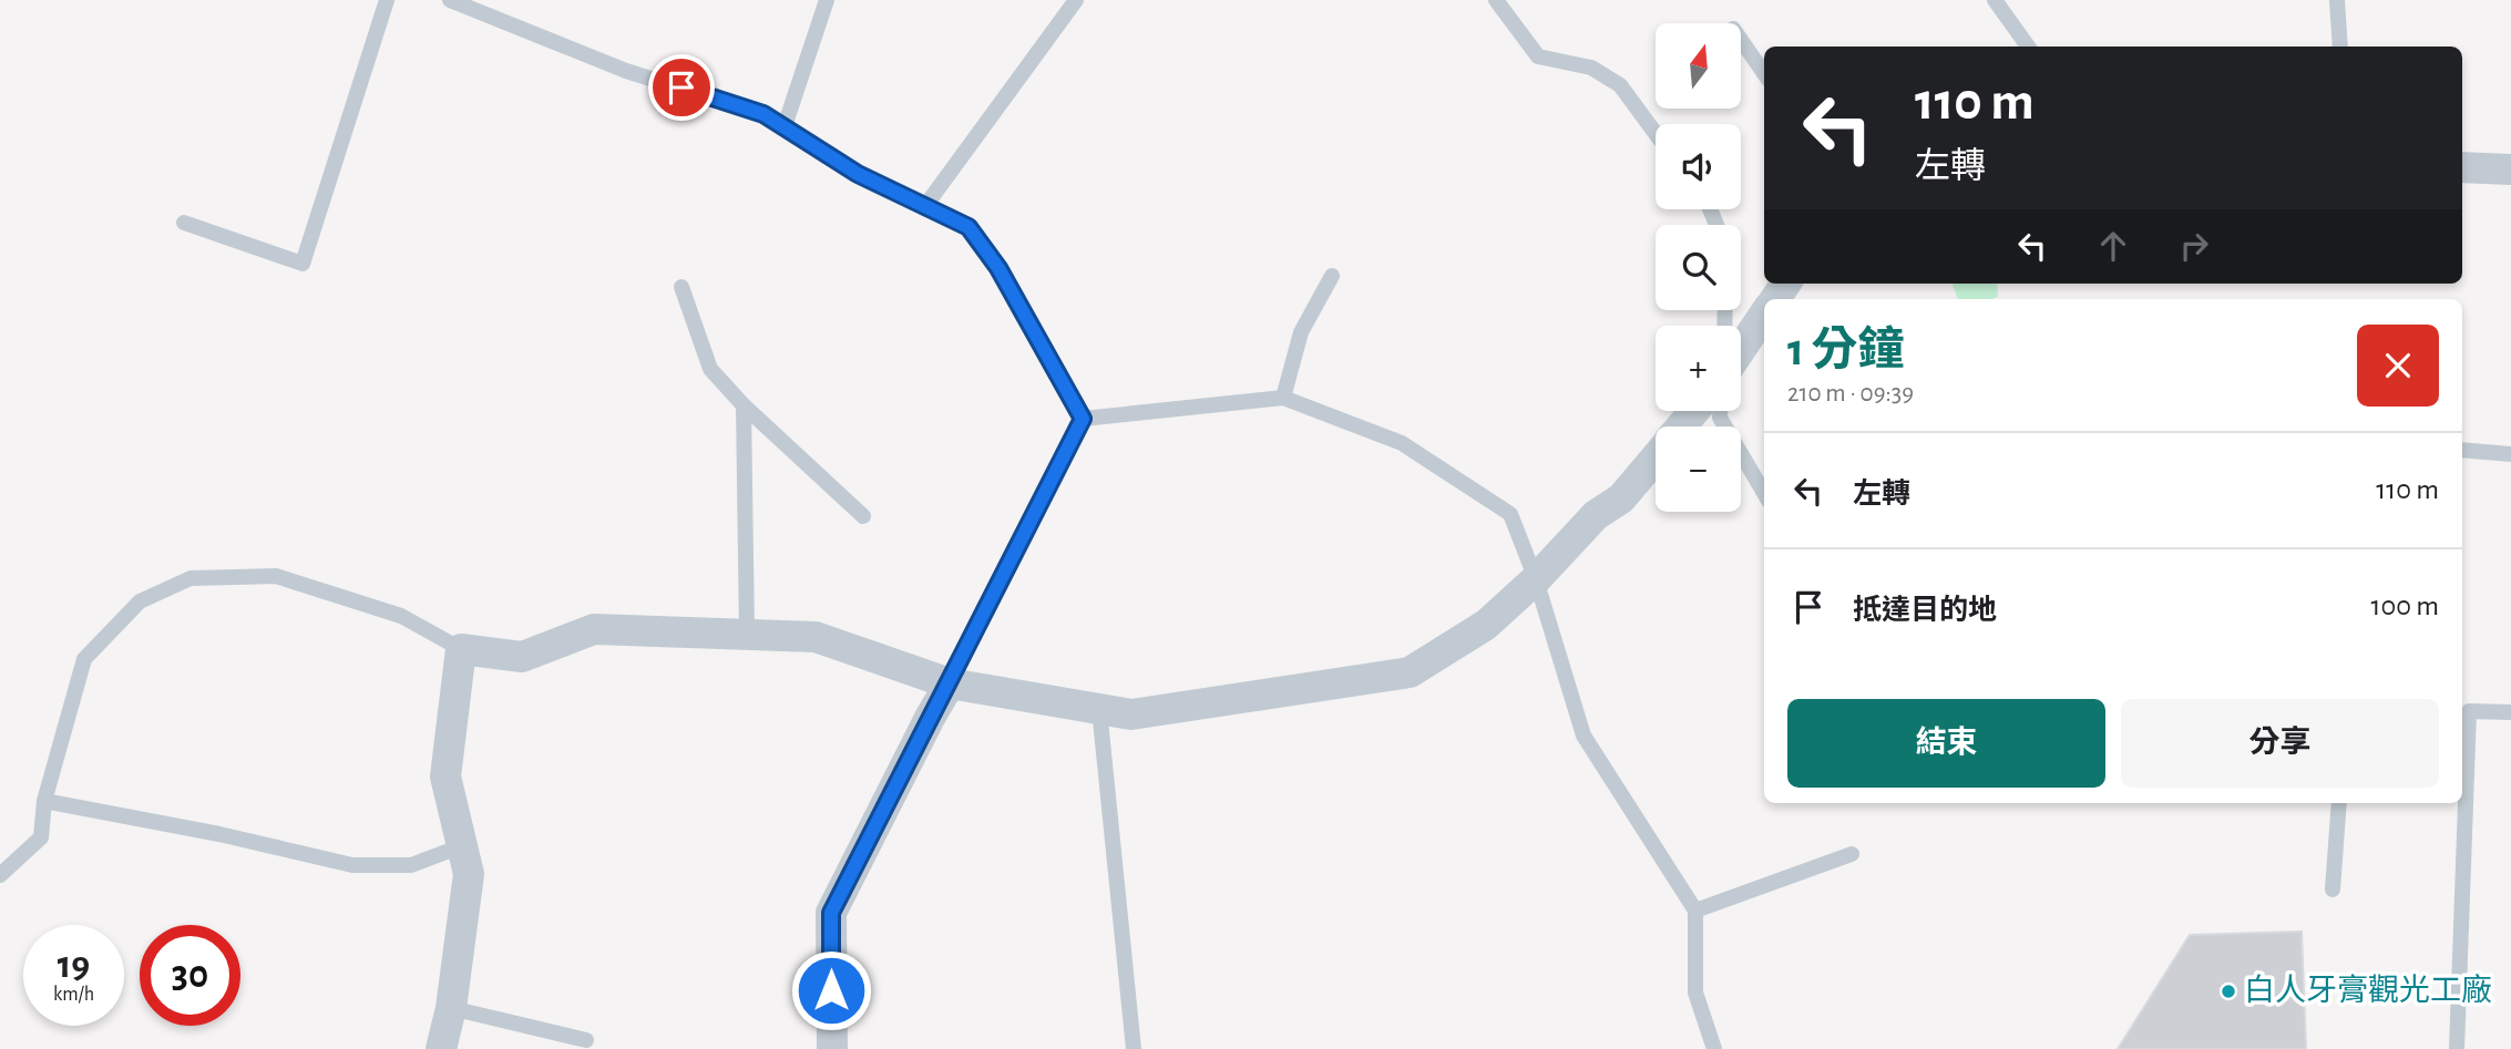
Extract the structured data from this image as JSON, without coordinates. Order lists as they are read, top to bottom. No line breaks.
{"places":["白人牙膏觀光工廠"],"north":"top","page":{"map_buttons":["+","−"],"turn":["110 m","左轉"],"heading":["1 分鐘","210 m · 09:39"],"list":[{"name":"左轉","value":"110 m"},{"name":"抵達目的地","value":"100 m"}],"buttons":["結束","分享"],"speed":"19 km/h","limit":"30"}}
